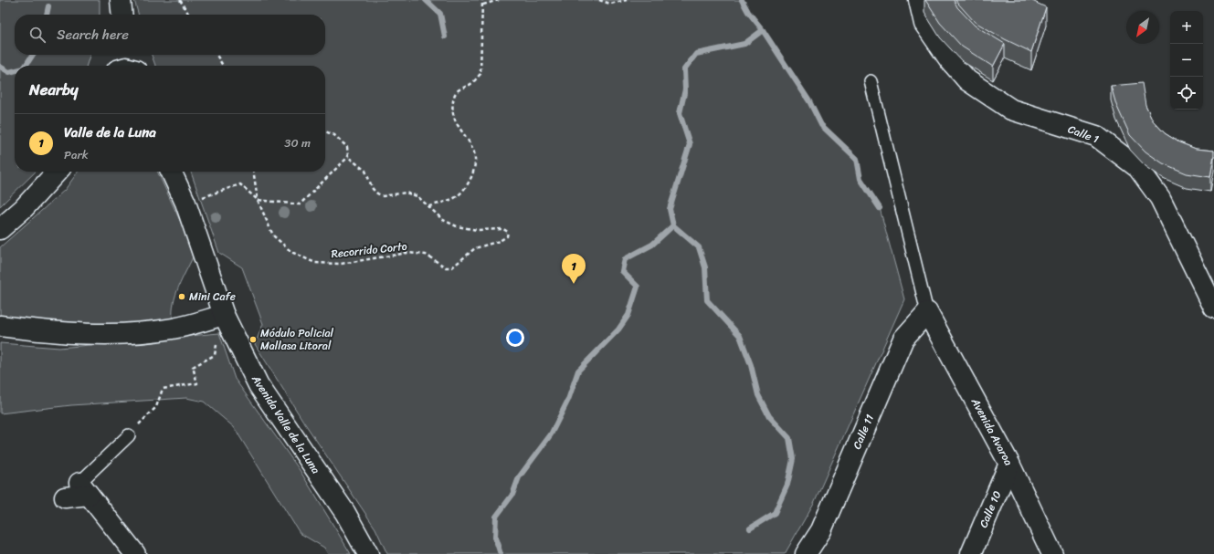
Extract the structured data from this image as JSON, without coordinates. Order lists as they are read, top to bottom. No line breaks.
{"streets":{"street":["Calle 1","Avenida Valle de la Luna","Calle 11","Avenida Avaroa","Calle 10"],"path":["Recorrido Corto"]},"crossings":[["Calle 11","Avenida Avaroa"],["Avenida Avaroa","Calle 10"]],"places":["Mini Cafe","Módulo Policial Mallasa Litoral"],"north":"bottom left","page":{"map_buttons":["+","−"],"search":"Search here","heading":"Nearby","list":[{"mark":"1","name":"Valle de la Luna","note":"Park","value":"30 m"}],"pins":"1"}}
